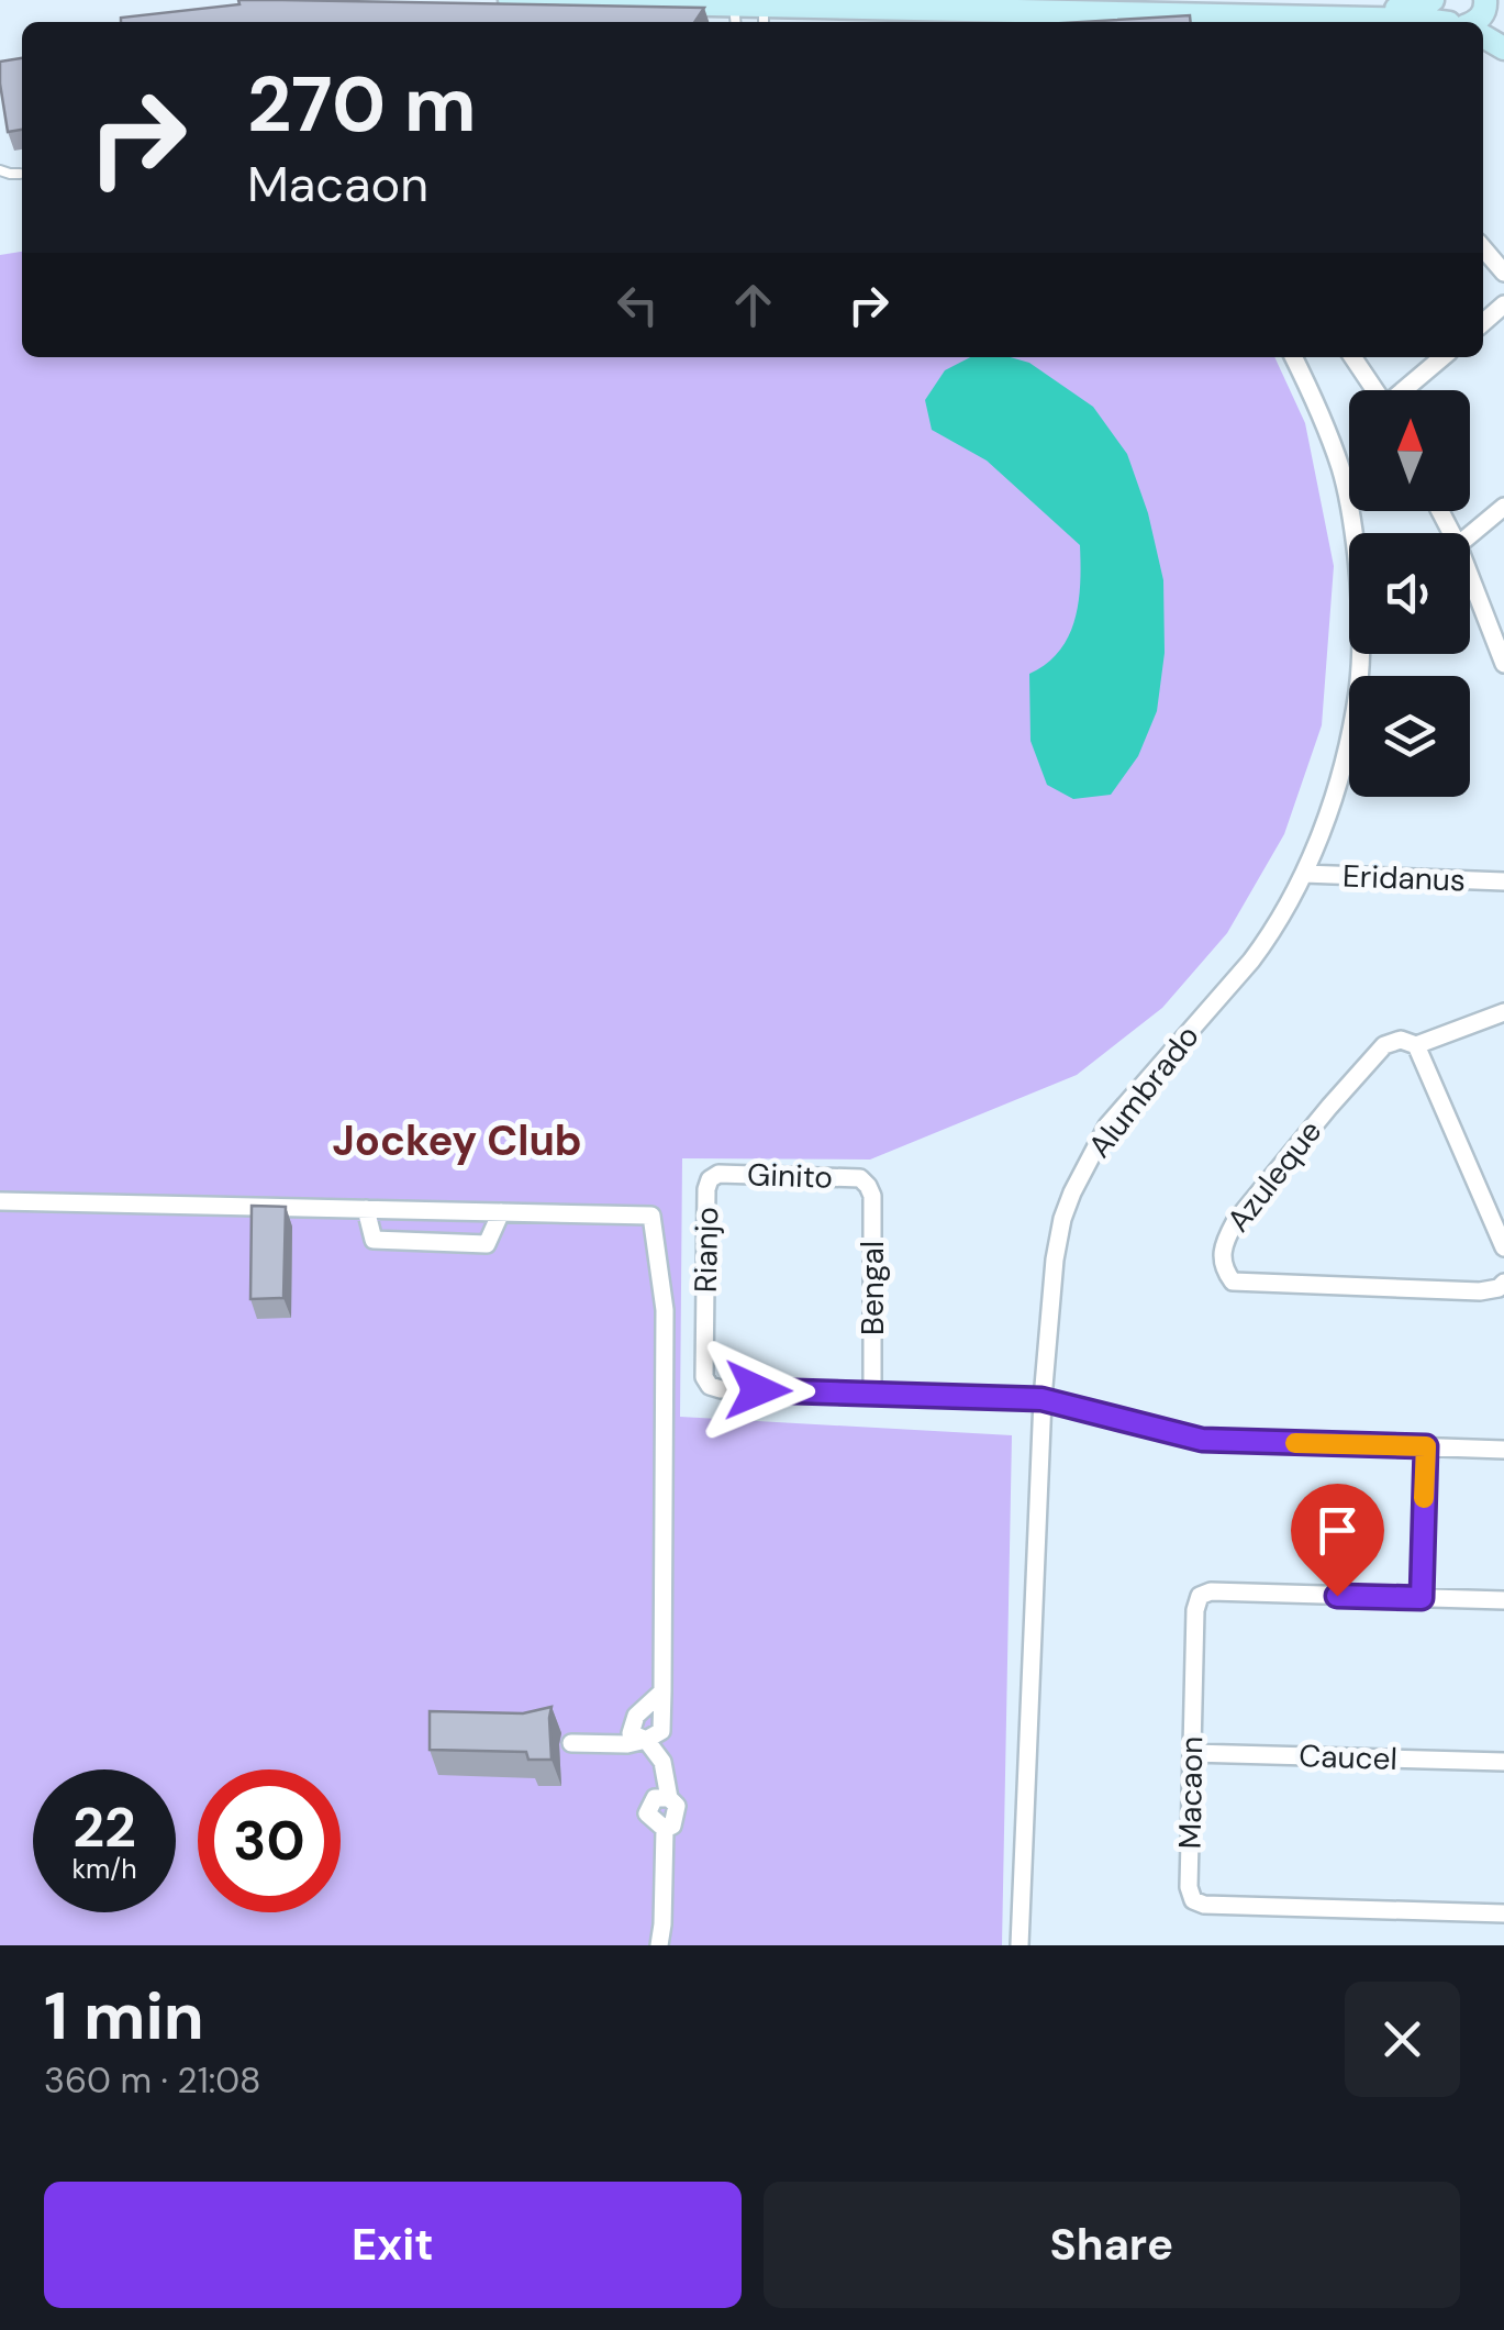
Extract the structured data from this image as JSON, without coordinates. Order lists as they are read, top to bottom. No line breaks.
{"streets":{"street":["Eridanus","Alumbrado","Ginito","Azuleque","Rianjo","Bengal","Caucel","Macaon"]},"crossings":[["Eridanus","Alumbrado"],["Ginito","Rianjo"],["Ginito","Bengal"],["Rianjo","Bengal"],["Caucel","Macaon"]],"districts":["Jockey Club"],"north":"top","page":{"turn":["270 m","Macaon"],"speed":"22 km/h","limit":"30","heading":["1 min","360 m · 21:08"],"buttons":["Exit","Share"]}}
